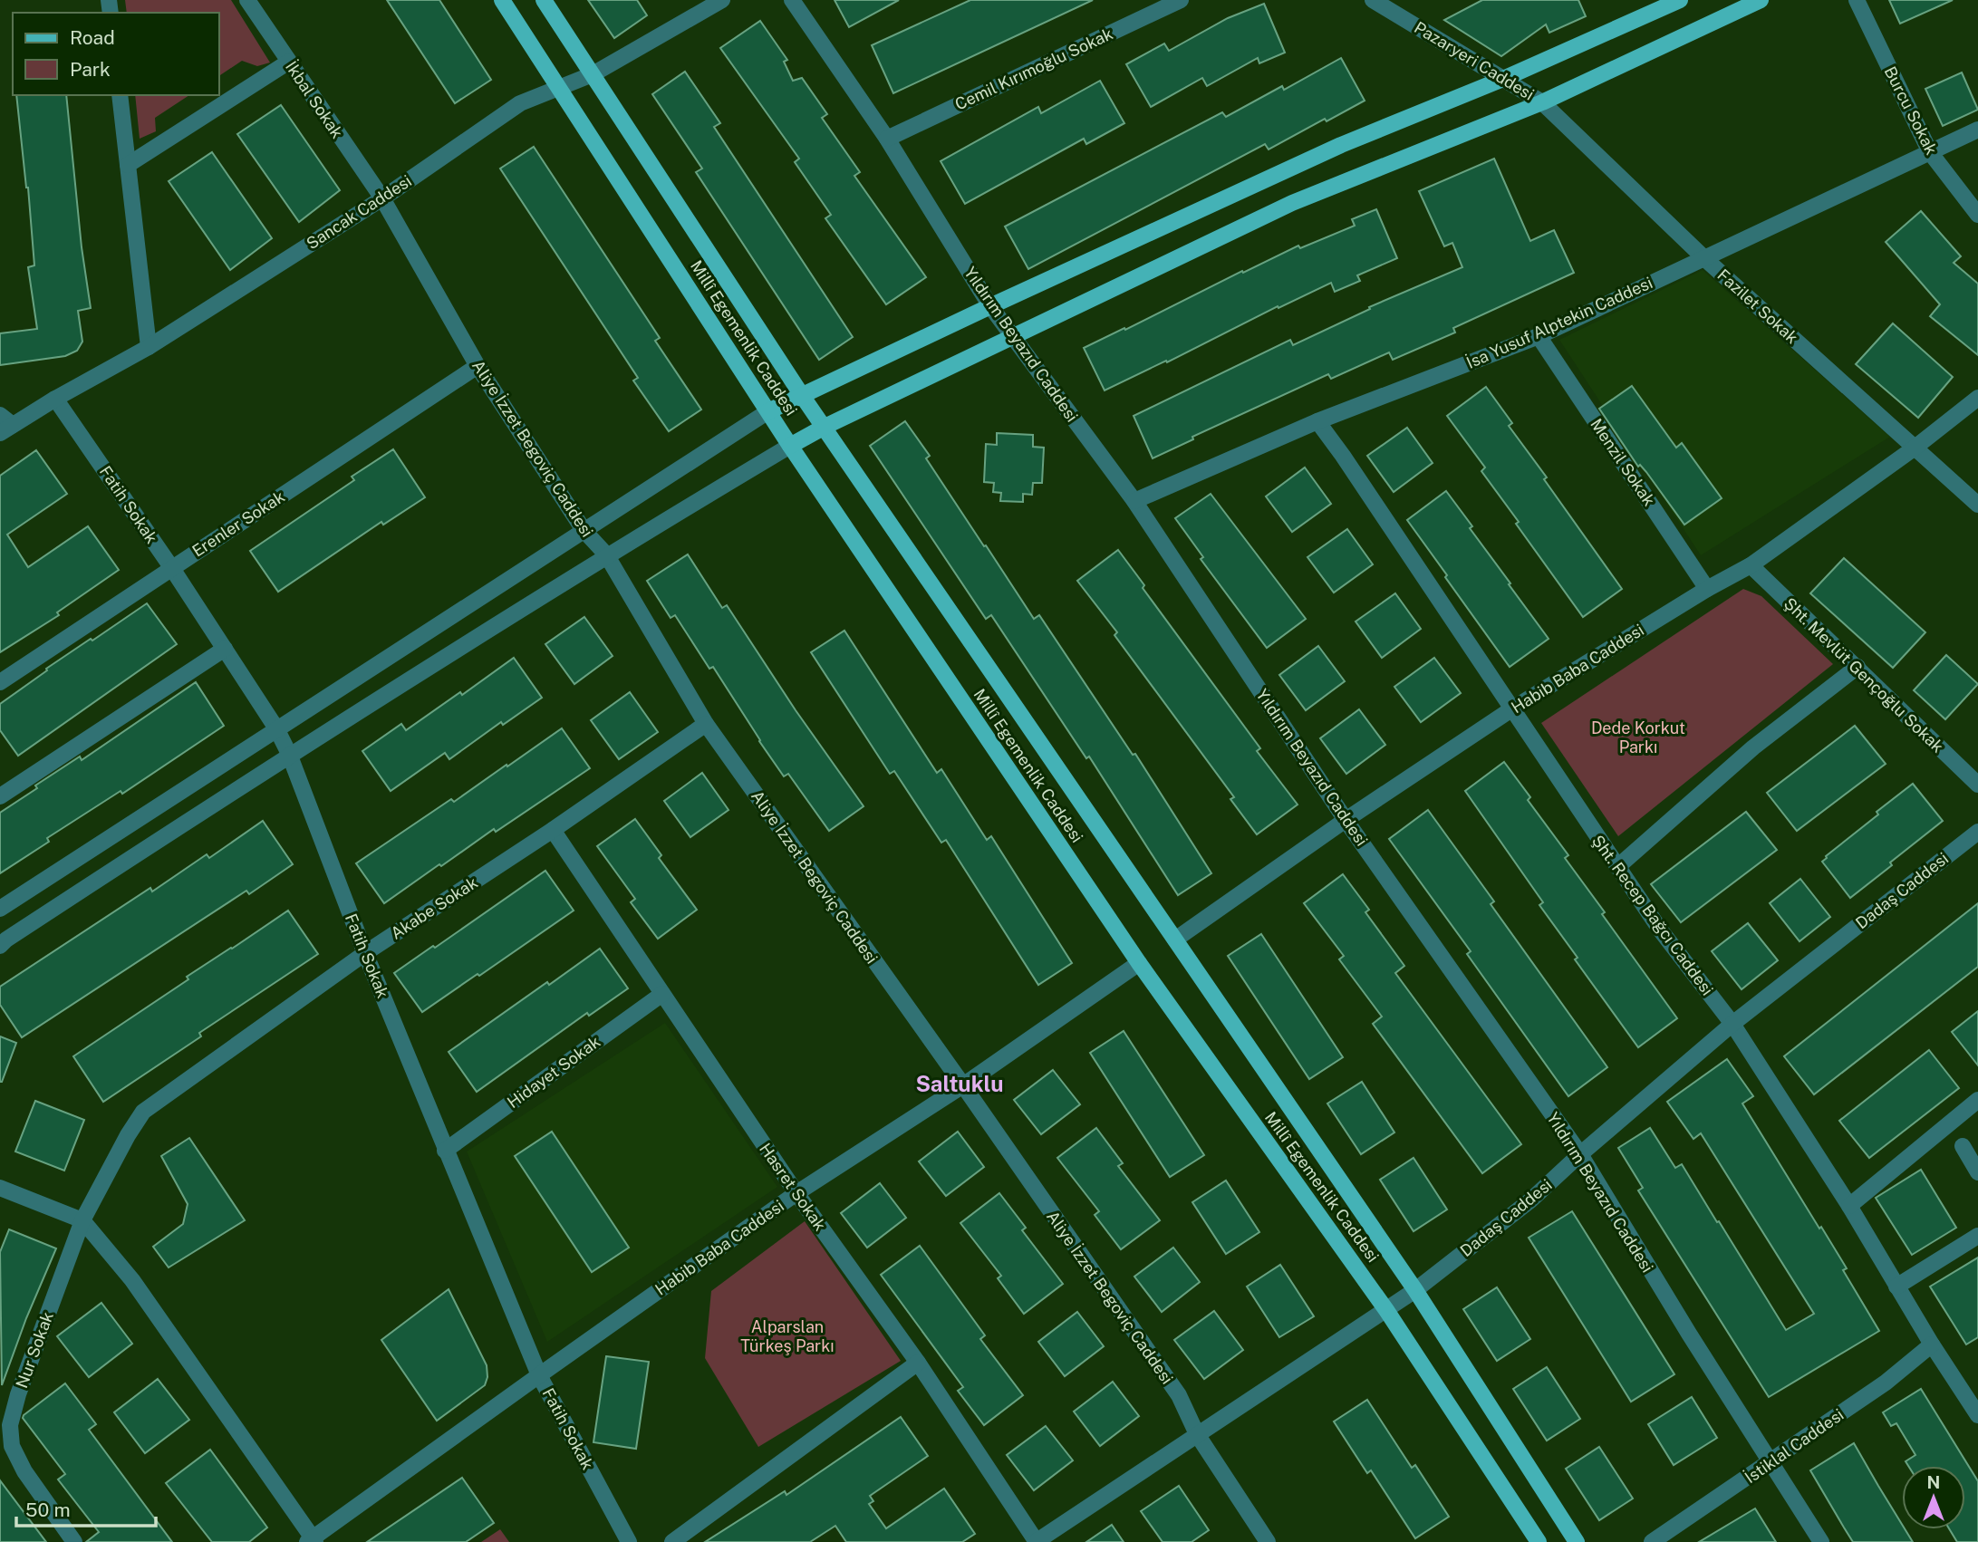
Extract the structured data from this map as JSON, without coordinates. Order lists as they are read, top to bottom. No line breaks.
{"streets":{"main road":["Millî Egemenlik Caddesi"],"street":["Pazaryeri Caddesi","Cemil Kırımoğlu Sokak","İkbal Sokak","Burcu Sokak","Sancak Caddesi","Fazilet Sokak","İsa Yusuf Alptekin Caddesi","Yıldırım Beyazıd Caddesi","Aliye İzzet Begoviç Caddesi","Menzil Sokak","Fatih Sokak","Erenler Sokak","Habib Baba Caddesi","Şht. Mevlüt Gençoğlu Sokak","Dadaş Caddesi","Akabe Sokak","Şht. Recep Bağcı Caddesi","Hidayet Sokak","Hasret Sokak","Nur Sokak","İstiklal Caddesi"]},"crossings":[["Pazaryeri Caddesi","Fazilet Sokak"],["Cemil Kırımoğlu Sokak","Yıldırım Beyazıd Caddesi"],["İkbal Sokak","Sancak Caddesi"],["İkbal Sokak","Aliye İzzet Begoviç Caddesi"],["Burcu Sokak","İsa Yusuf Alptekin Caddesi"],["Sancak Caddesi","Millî Egemenlik Caddesi"],["Sancak Caddesi","Aliye İzzet Begoviç Caddesi"],["Sancak Caddesi","Fatih Sokak"],["Fazilet Sokak","İsa Yusuf Alptekin Caddesi"],["Fazilet Sokak","Habib Baba Caddesi"],["İsa Yusuf Alptekin Caddesi","Yıldırım Beyazıd Caddesi"],["İsa Yusuf Alptekin Caddesi","Menzil Sokak"],["İsa Yusuf Alptekin Caddesi","Şht. Recep Bağcı Caddesi"],["Millî Egemenlik Caddesi","Habib Baba Caddesi"],["Millî Egemenlik Caddesi","Dadaş Caddesi"],["Yıldırım Beyazıd Caddesi","Habib Baba Caddesi"],["Yıldırım Beyazıd Caddesi","Dadaş Caddesi"],["Yıldırım Beyazıd Caddesi","İstiklal Caddesi"],["Aliye İzzet Begoviç Caddesi","Erenler Sokak"],["Aliye İzzet Begoviç Caddesi","Habib Baba Caddesi"],["Aliye İzzet Begoviç Caddesi","Dadaş Caddesi"],["Aliye İzzet Begoviç Caddesi","Akabe Sokak"],["Menzil Sokak","Habib Baba Caddesi"],["Fatih Sokak","Erenler Sokak"],["Fatih Sokak","Habib Baba Caddesi"],["Fatih Sokak","Akabe Sokak"],["Fatih Sokak","Hidayet Sokak"],["Habib Baba Caddesi","Şht. Mevlüt Gençoğlu Sokak"],["Habib Baba Caddesi","Şht. Recep Bağcı Caddesi"],["Habib Baba Caddesi","Hasret Sokak"],["Dadaş Caddesi","Şht. Recep Bağcı Caddesi"],["Dadaş Caddesi","Hasret Sokak"],["Akabe Sokak","Hasret Sokak"],["Akabe Sokak","Nur Sokak"],["Şht. Recep Bağcı Caddesi","İstiklal Caddesi"],["Hidayet Sokak","Hasret Sokak"]],"districts":["Saltuklu"],"parks":["Dede Korkut Parkı","Alparslan Türkeş Parkı"],"legend":["Road","Park"],"scale_bar":"50 m","north":"top"}
